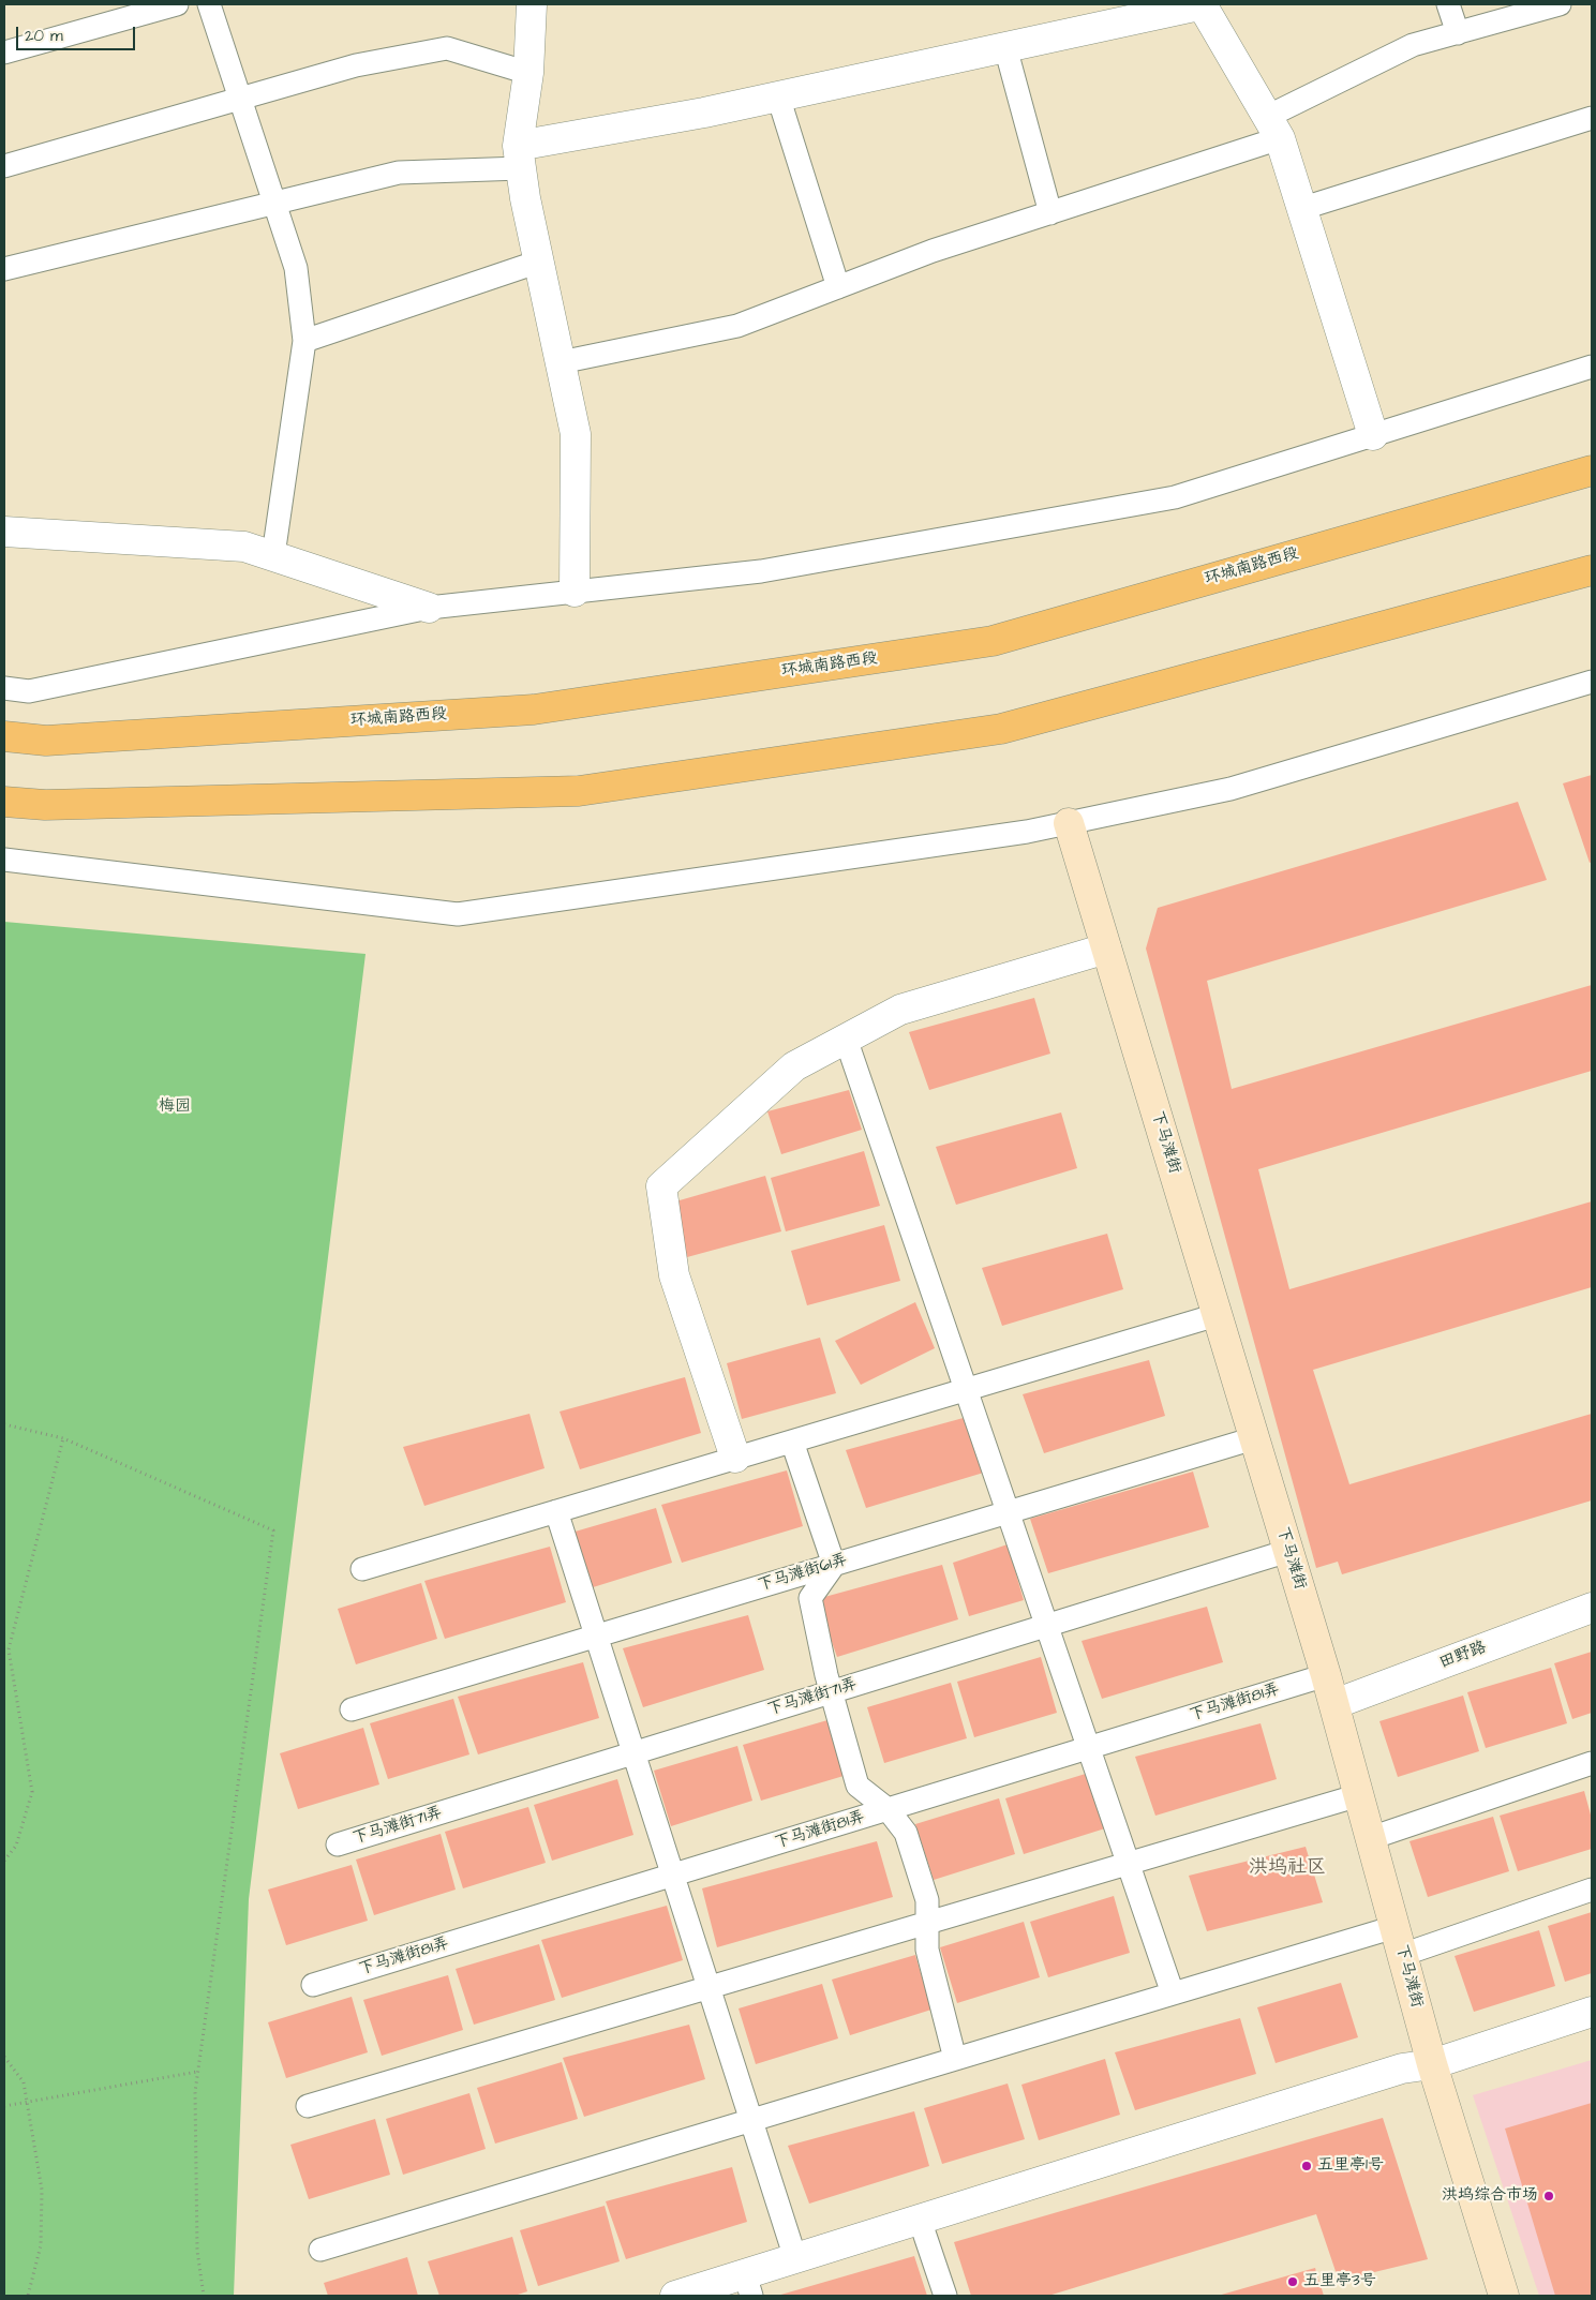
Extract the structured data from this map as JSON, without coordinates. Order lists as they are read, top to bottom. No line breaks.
{"streets":{"main road":["环城南路西段"],"street":["下马滩街","田野路"],"lane":["下马滩街61弄","下马滩街71弄","下马滩街81弄"]},"crossings":[["下马滩街","下马滩街61弄"],["下马滩街","田野路"],["下马滩街","下马滩街71弄"],["下马滩街","下马滩街81弄"]],"districts":["洪坞社区"],"parks":["梅园"],"places":["五里亭1号","洪坞综合市场","五里亭3号"],"scale_bar":"20 m"}
